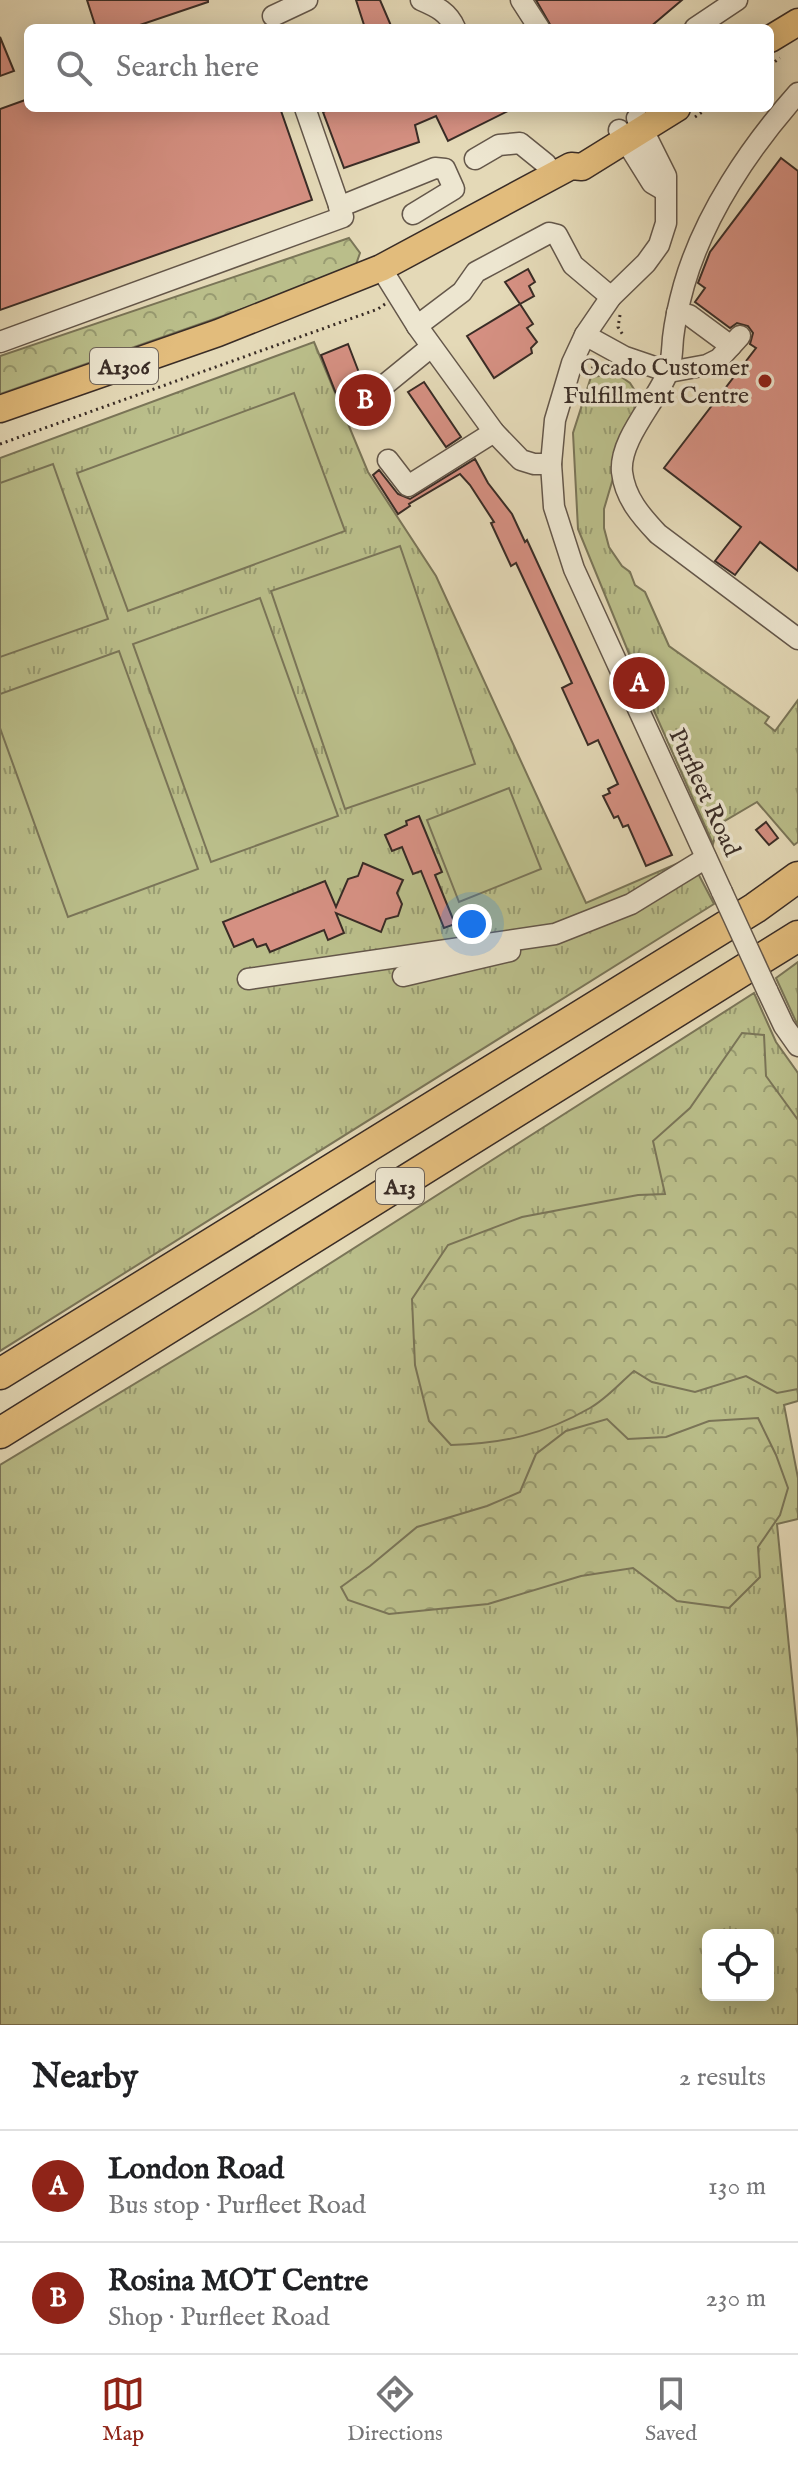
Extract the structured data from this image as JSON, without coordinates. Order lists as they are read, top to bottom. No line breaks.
{"streets":{"highway":["A13"],"main road":["A1306"],"street":["Purfleet Road"]},"crossings":[["A1306","Purfleet Road"]],"places":["Ocado Customer Fulfillment Centre"],"page":{"search":"Search here","pins":["B","A"],"heading":["Nearby","2 results"],"list":[{"mark":"A","name":"London Road","note":"Bus stop · Purfleet Road","value":"130 m"},{"mark":"B","name":"Rosina MOT Centre","note":"Shop · Purfleet Road","value":"230 m"}],"nav":["Map","Directions","Saved"]}}
